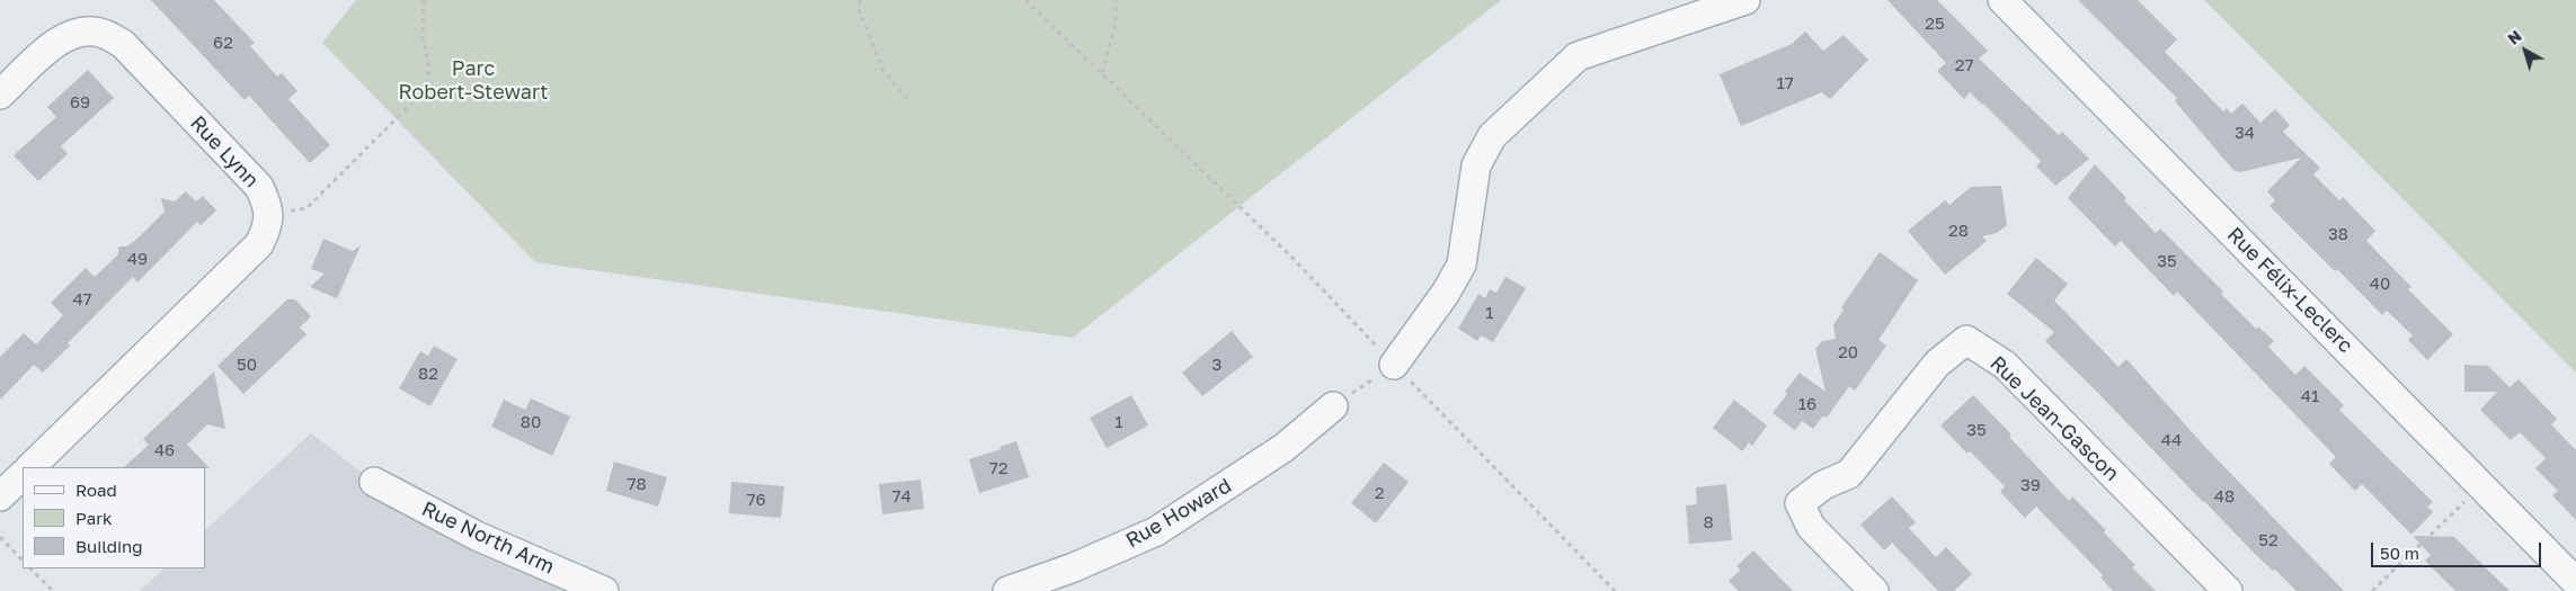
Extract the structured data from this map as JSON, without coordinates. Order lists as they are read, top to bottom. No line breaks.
{"streets":{"street":["Rue Lynn","Rue Félix-Leclerc","Rue Jean-Gascon","Rue Howard","Rue North Arm"]},"parks":["Parc Robert-Stewart"],"house_numbers":["25","62","27","17","69","34","28","38","49","35","40","47","1","20","50","3","82","41","16","80","1","35","44","46","72","78","39","2","74","48","76","8","52"],"legend":["Road","Park","Building"],"scale_bar":"50 m","north":"top left"}
